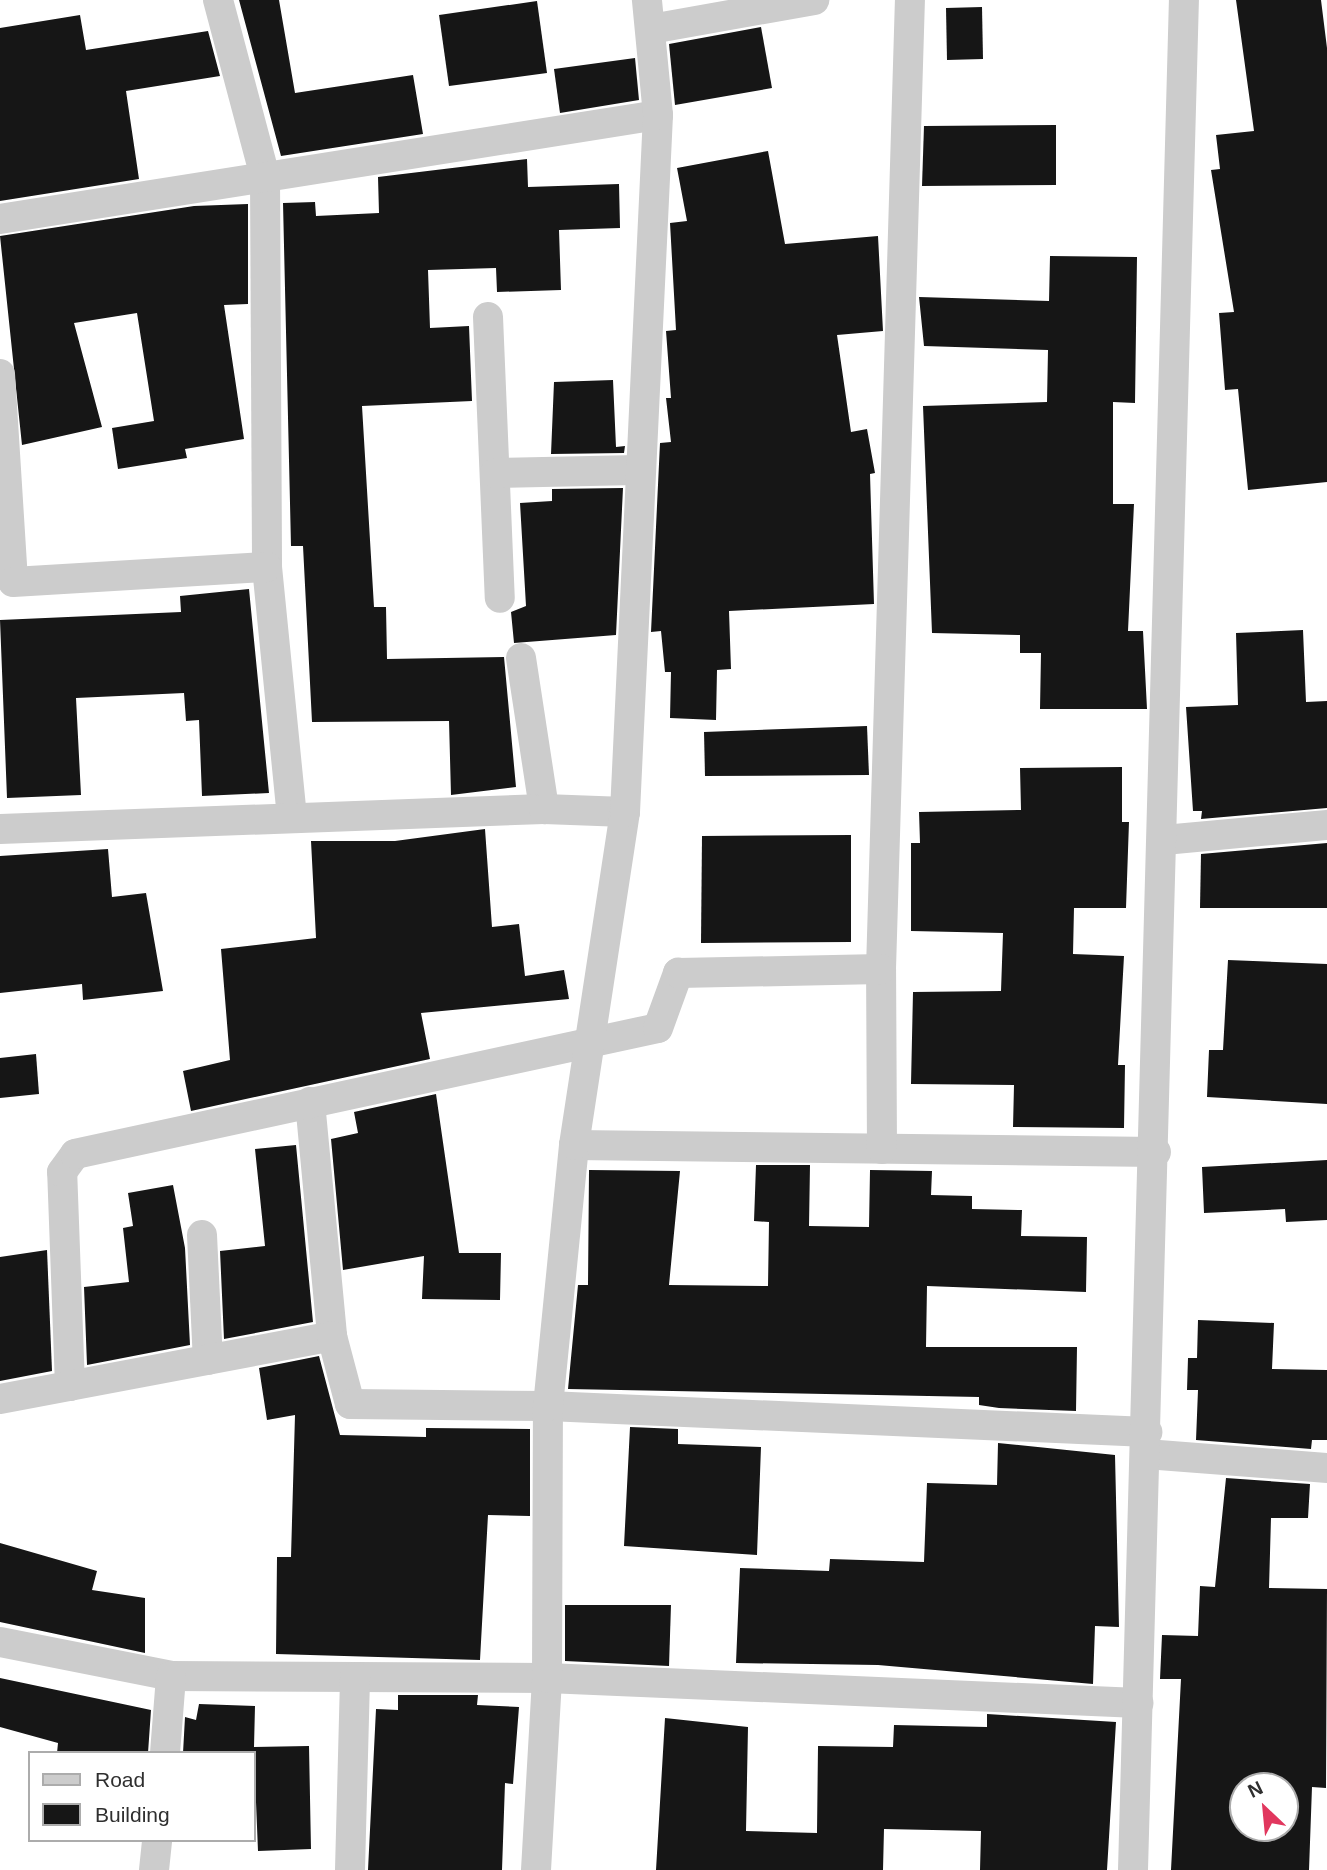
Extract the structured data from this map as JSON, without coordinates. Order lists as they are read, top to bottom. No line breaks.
{"legend":["Road","Building"],"north":"top left"}
